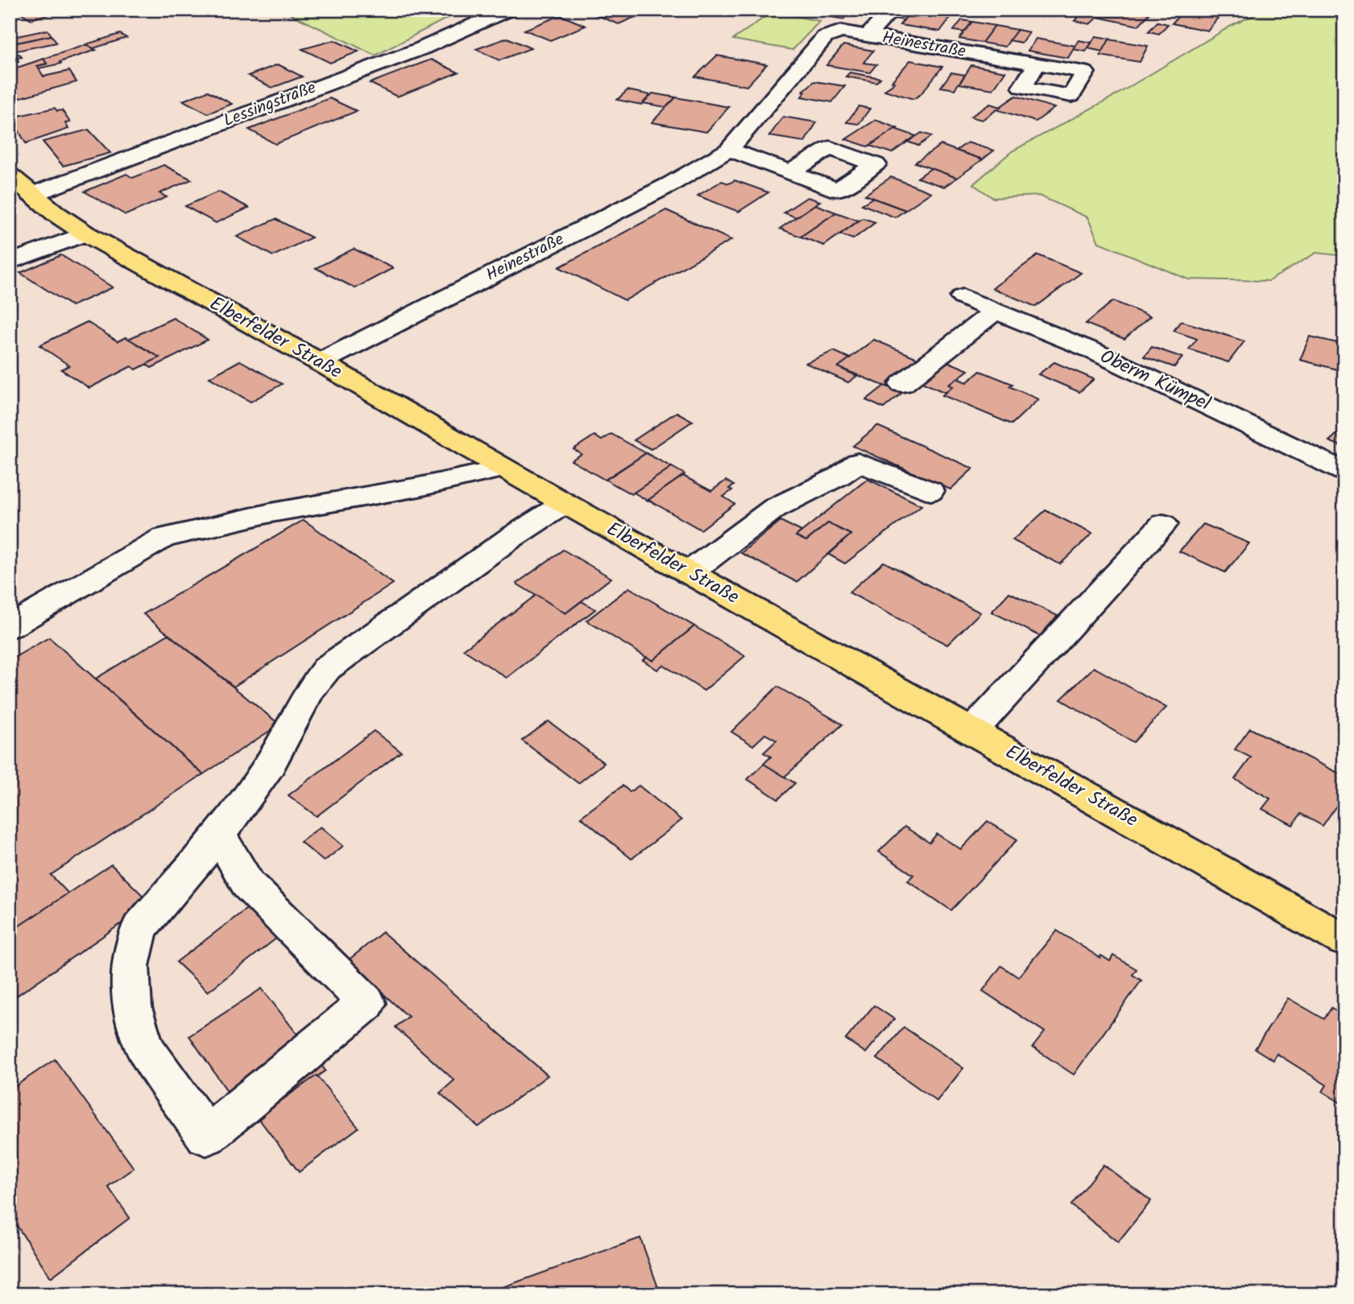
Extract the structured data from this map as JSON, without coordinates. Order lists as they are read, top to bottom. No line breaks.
{"streets":{"main road":["Elberfelder Straße"],"street":["Heinestraße","Lessingstraße","Oberm Kümpel"]},"crossings":[["Heinestraße","Elberfelder Straße"],["Lessingstraße","Elberfelder Straße"]]}
